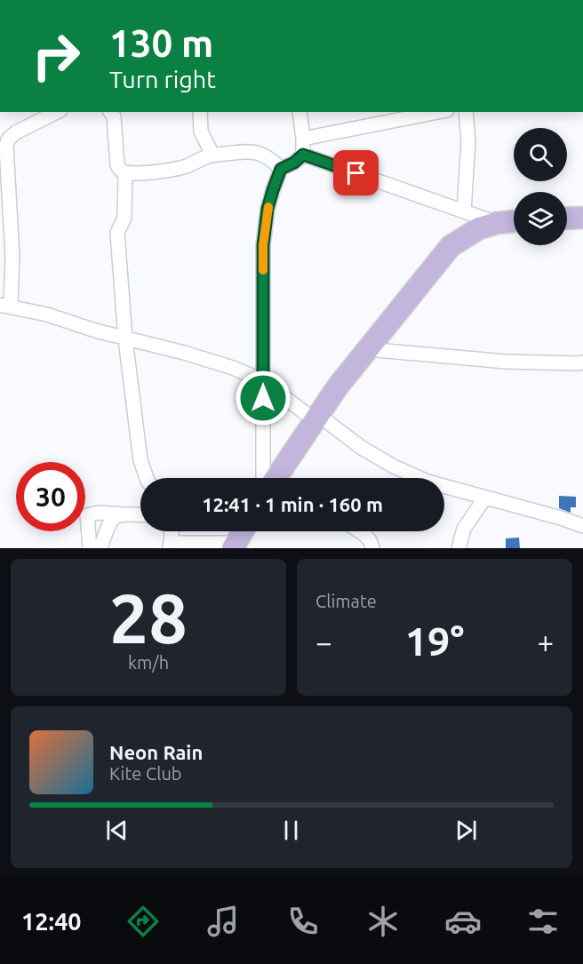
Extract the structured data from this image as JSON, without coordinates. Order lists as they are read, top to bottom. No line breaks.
{"page":{"turn":["130 m","Turn right"],"limit":"30","trip":"12:41 · 1 min · 160 m","tile":[["28","km/h"],"Climate"],"heat":["−","19°","+"],"song":["Neon Rain","Kite Club"],"tabs":"12:40"}}
